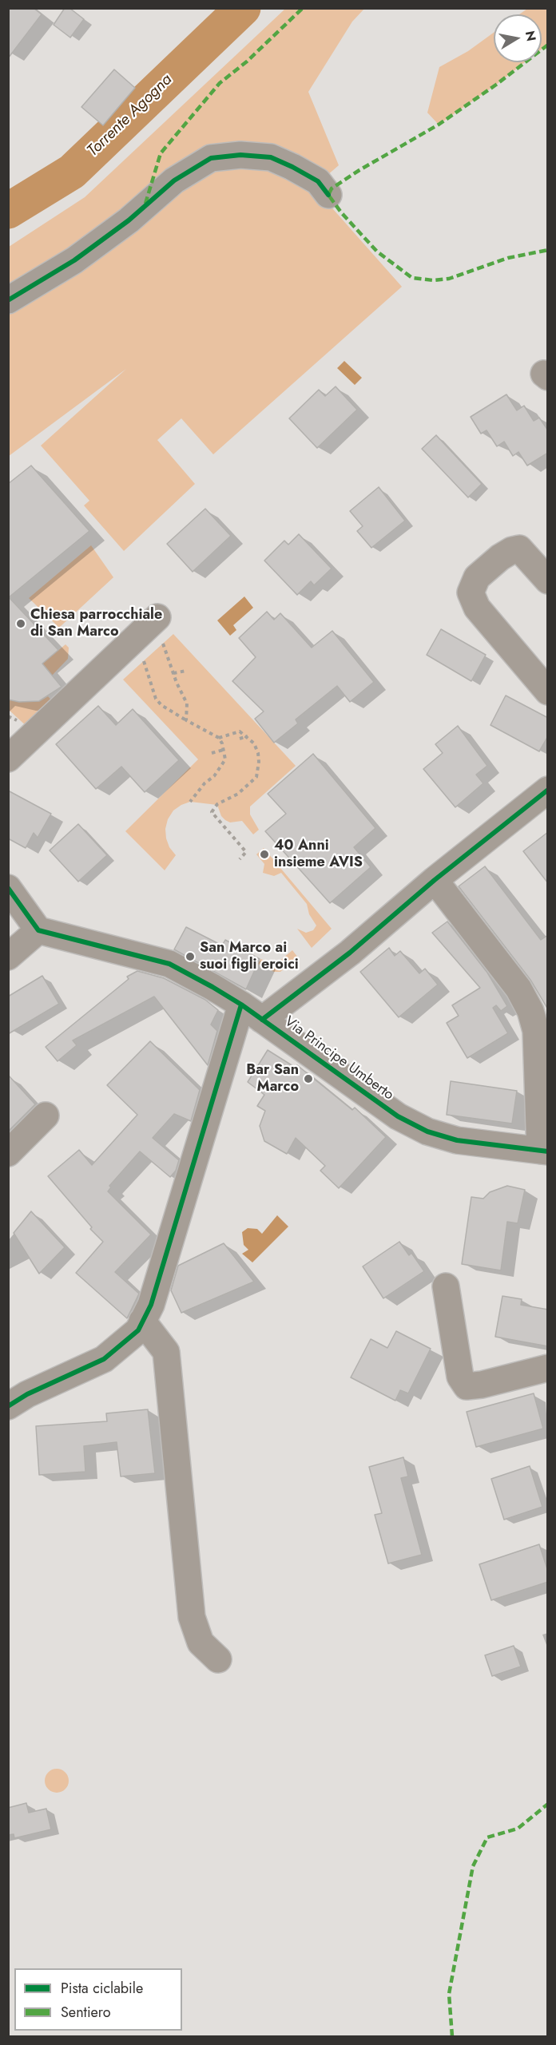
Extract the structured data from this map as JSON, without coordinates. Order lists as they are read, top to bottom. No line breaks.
{"streets":{"street":["Via Principe Umberto"]},"water":["Torrente Agogna"],"places":["Chiesa parrocchiale di San Marco","40 Anni insieme AVIS","San Marco ai suoi figli eroici","Bar San Marco"],"legend":["Pista ciclabile","Sentiero"],"north":"right"}
